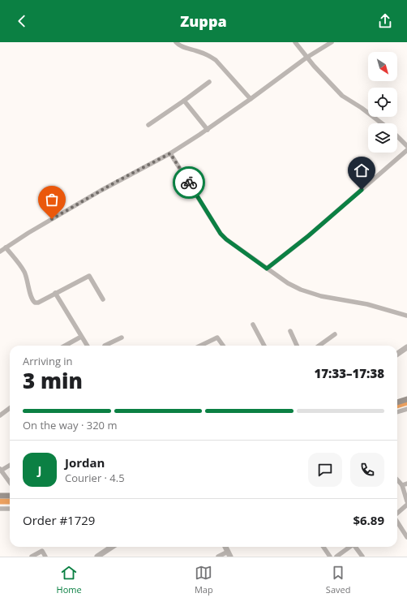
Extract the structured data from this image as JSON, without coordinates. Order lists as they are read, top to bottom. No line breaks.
{"north":"bottom right","page":{"header":"Zuppa","heading":["3 min","Arriving in","17:33–17:38"],"panel":["Jordan","Courier · 4.5","Order #1729","$6.89"],"bar":"On the way · 320 m","round":"J","tabs":["Home","Map","Saved"]}}
